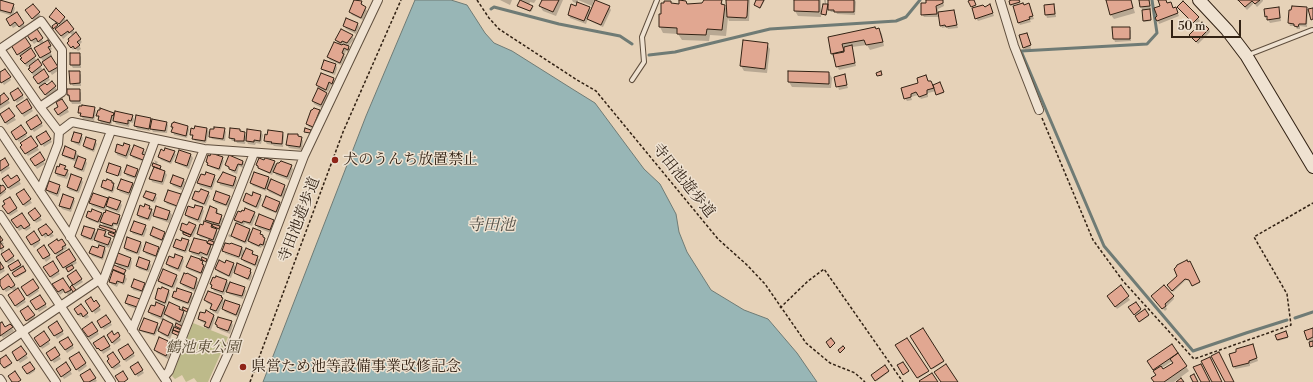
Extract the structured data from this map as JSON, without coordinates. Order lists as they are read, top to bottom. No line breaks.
{"streets":{"path":["寺田池遊歩道"]},"water":["寺田池"],"parks":["鶴池東公園"],"places":["犬のうんち放置禁止","県営ため池等設備事業改修記念"],"scale_bar":"50 m"}
